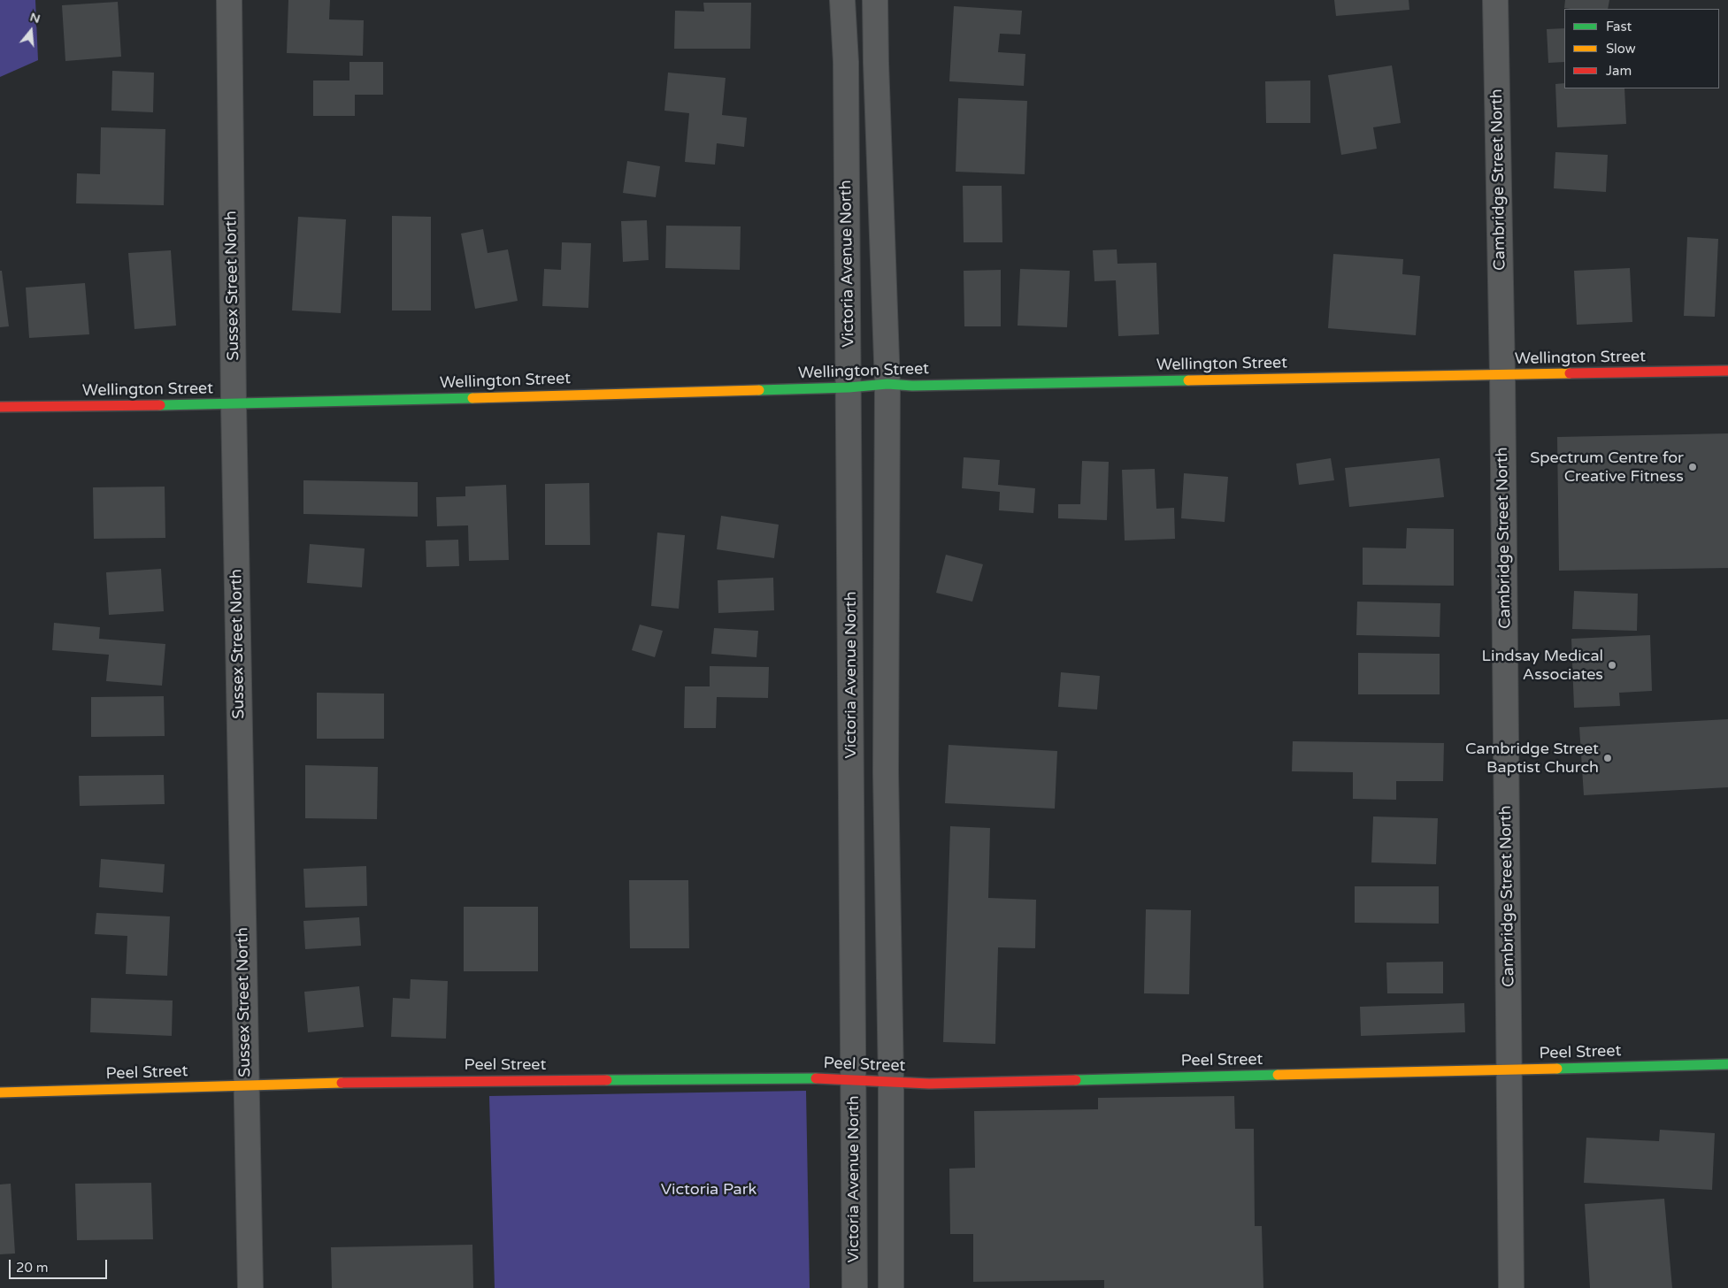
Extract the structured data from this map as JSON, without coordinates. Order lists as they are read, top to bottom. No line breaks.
{"streets":{"street":["Cambridge Street North","Victoria Avenue North","Sussex Street North","Wellington Street","Peel Street"]},"crossings":[["Cambridge Street North","Wellington Street"],["Cambridge Street North","Peel Street"],["Victoria Avenue North","Wellington Street"],["Victoria Avenue North","Peel Street"],["Sussex Street North","Wellington Street"],["Sussex Street North","Peel Street"]],"parks":["Victoria Park"],"places":["Spectrum Centre for Creative Fitness","Lindsay Medical Associates","Cambridge Street Baptist Church"],"legend":["Fast","Slow","Jam"],"scale_bar":"20 m","north":"top"}
